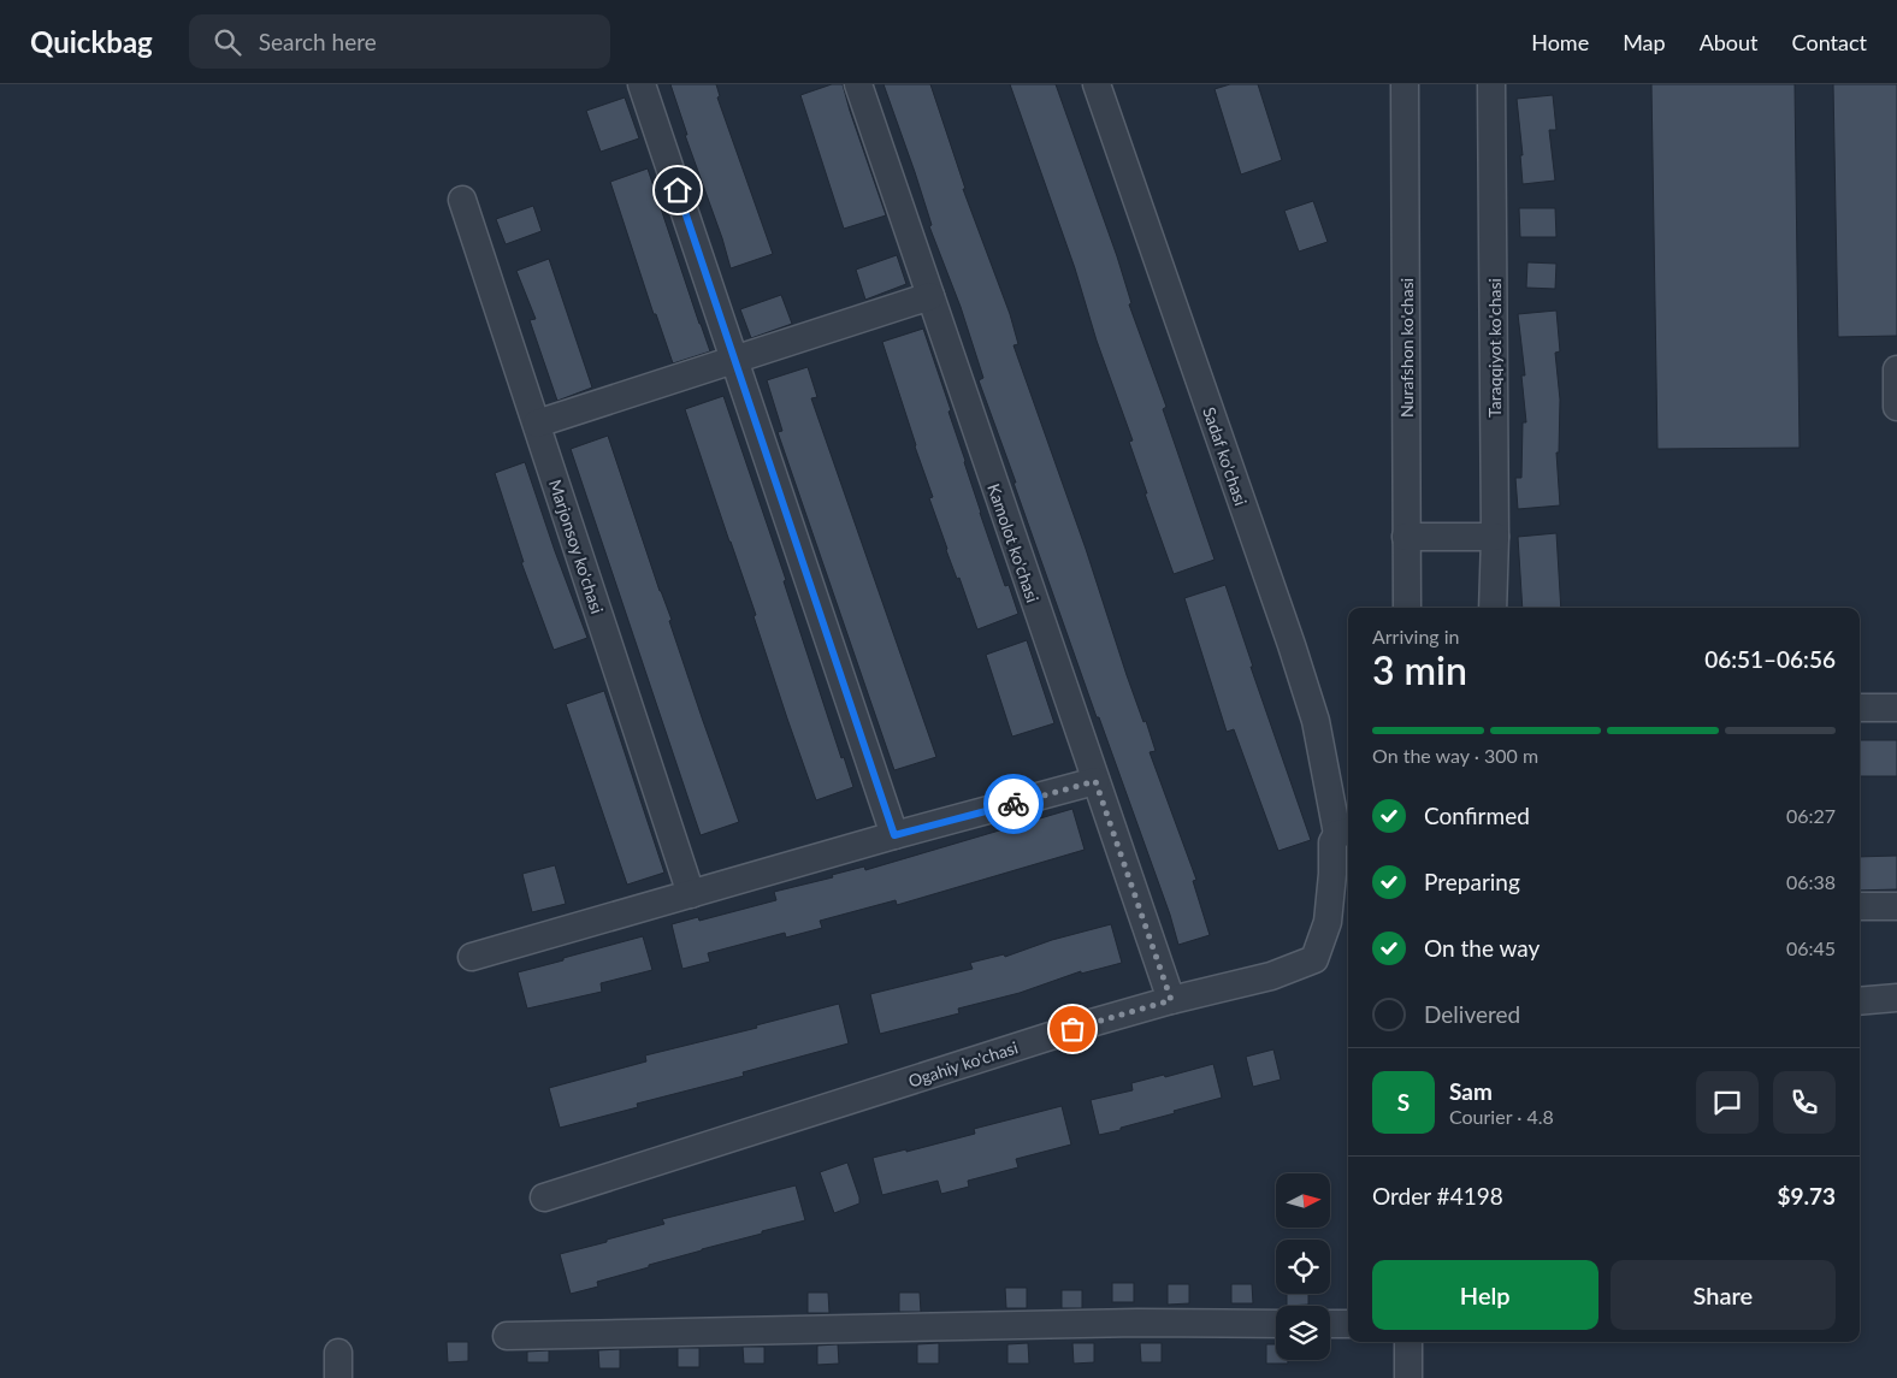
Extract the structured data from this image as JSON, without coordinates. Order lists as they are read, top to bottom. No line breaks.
{"streets":{"street":["Nurafshon ko'chasi","Taraqqiyot ko'chasi","Sadaf ko'chasi","Kamolot ko'chasi","Marjonsoy ko'chasi","Ogahiy ko'chasi"]},"crossings":[["Sadaf ko'chasi","Ogahiy ko'chasi"],["Kamolot ko'chasi","Ogahiy ko'chasi"]],"north":"right","page":{"header":"Quickbag","search":"Search here","nav":["Home","Map","About","Contact"],"heading":["3 min","Arriving in","06:51–06:56"],"panel":["Sam","Courier · 4.8","Order #4198","$9.73"],"bar":"On the way · 300 m","list":[["Confirmed","06:27"],["Preparing","06:38"],["On the way","06:45"],"Delivered"],"round":"S","buttons":["Help","Share"]}}
